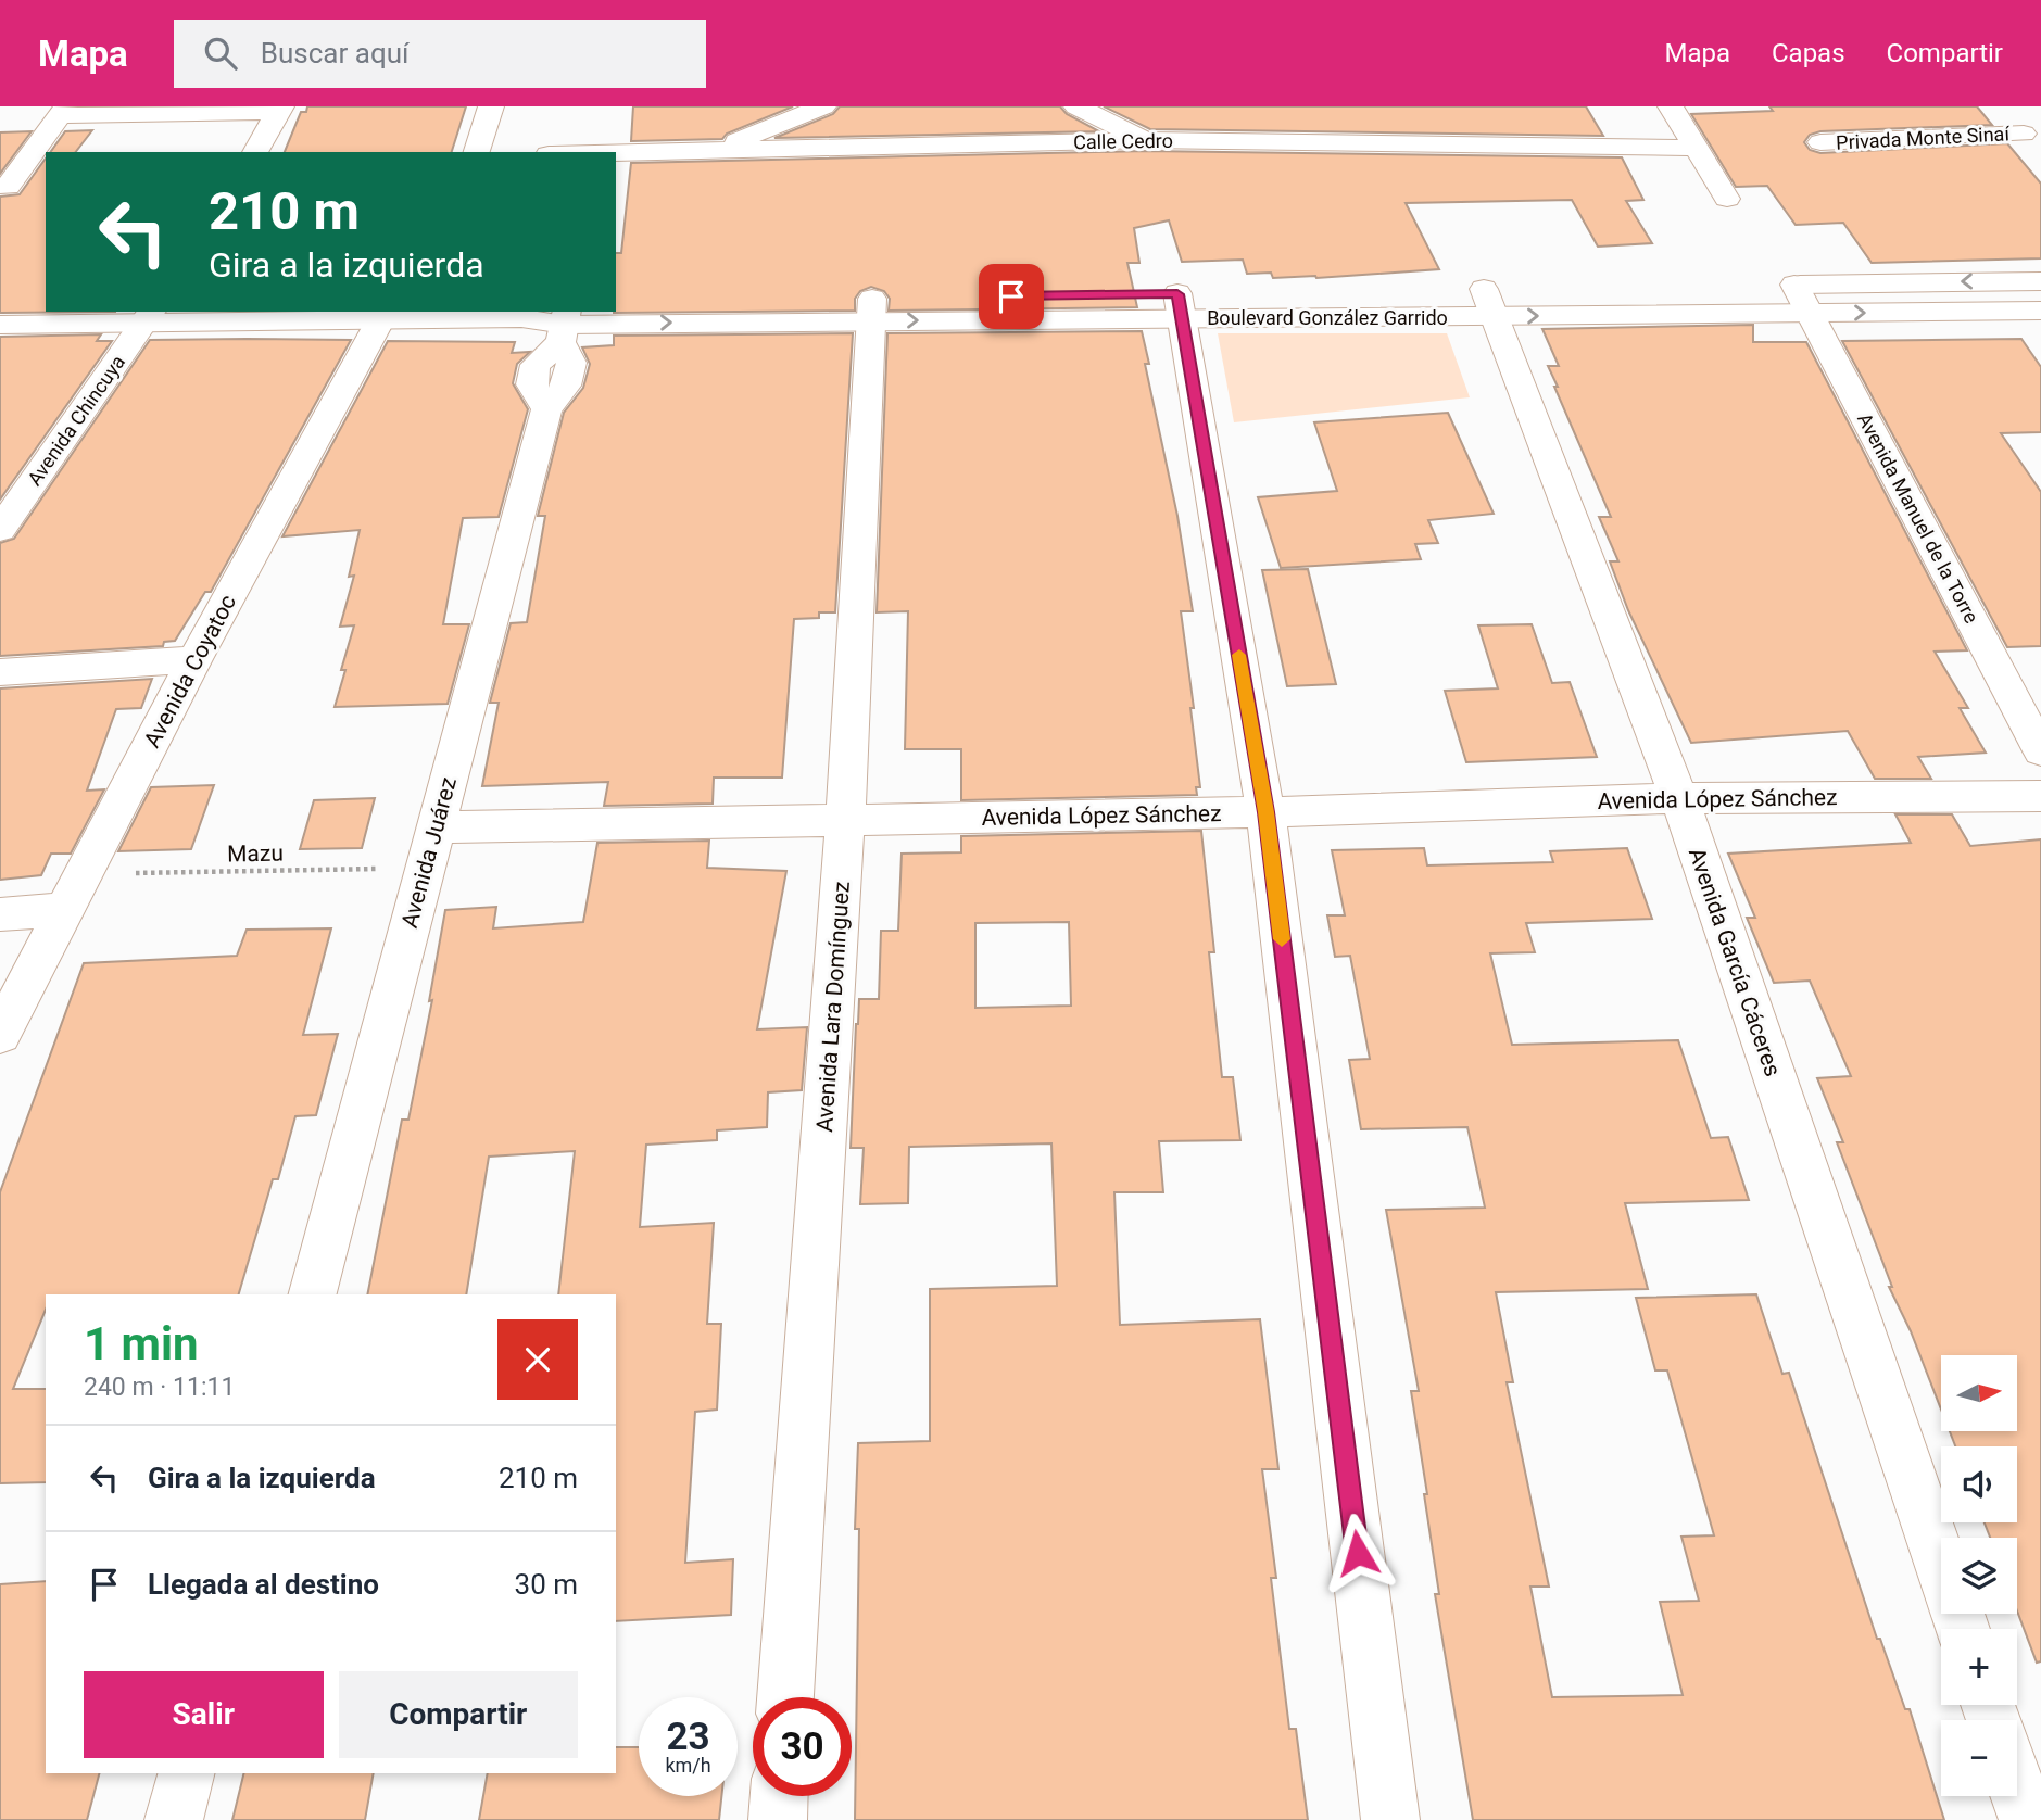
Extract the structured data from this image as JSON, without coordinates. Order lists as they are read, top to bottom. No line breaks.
{"streets":{"street":["Privada Monte Sinaí","Calle Cedro","Boulevard González Garrido","Avenida Chincuya","Avenida Manuel de la Torre","Avenida Coyatoc","Avenida López Sánchez","Avenida Juárez","Avenida García Cáceres","Avenida Lara Domínguez"],"path":["Mazu"]},"crossings":[["Boulevard González Garrido","Avenida Chincuya"],["Boulevard González Garrido","Avenida Manuel de la Torre"],["Boulevard González Garrido","Avenida Coyatoc"],["Boulevard González Garrido","Avenida Juárez"],["Boulevard González Garrido","Avenida García Cáceres"],["Boulevard González Garrido","Avenida Lara Domínguez"],["Avenida Coyatoc","Mazu"],["Avenida López Sánchez","Avenida Juárez"],["Avenida López Sánchez","Avenida García Cáceres"],["Avenida López Sánchez","Avenida Lara Domínguez"],["Avenida Juárez","Mazu"]],"north":"right","page":{"header":"Mapa","search":"Buscar aquí","nav":["Mapa","Capas","Compartir"],"turn":["210 m","Gira a la izquierda"],"heading":["1 min","240 m · 11:11"],"map_buttons":["+","−"],"list":[{"name":"Gira a la izquierda","value":"210 m"},{"name":"Llegada al destino","value":"30 m"}],"buttons":["Salir","Compartir"],"speed":"23 km/h","limit":"30"}}
